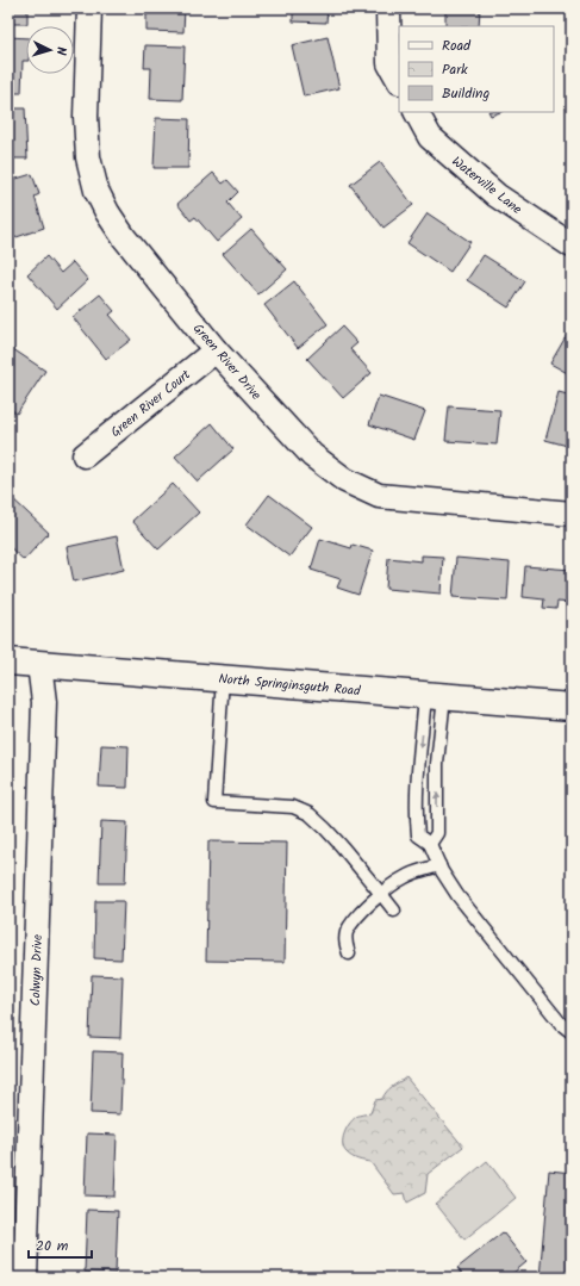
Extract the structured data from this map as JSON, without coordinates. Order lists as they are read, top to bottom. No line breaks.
{"streets":{"street":["Waterville Lane","Green River Drive","Green River Court","North Springinsguth Road","Colwyn Drive"]},"crossings":[["Green River Drive","Green River Court"],["North Springinsguth Road","Colwyn Drive"]],"legend":["Road","Park","Building"],"scale_bar":"20 m","north":"right"}
